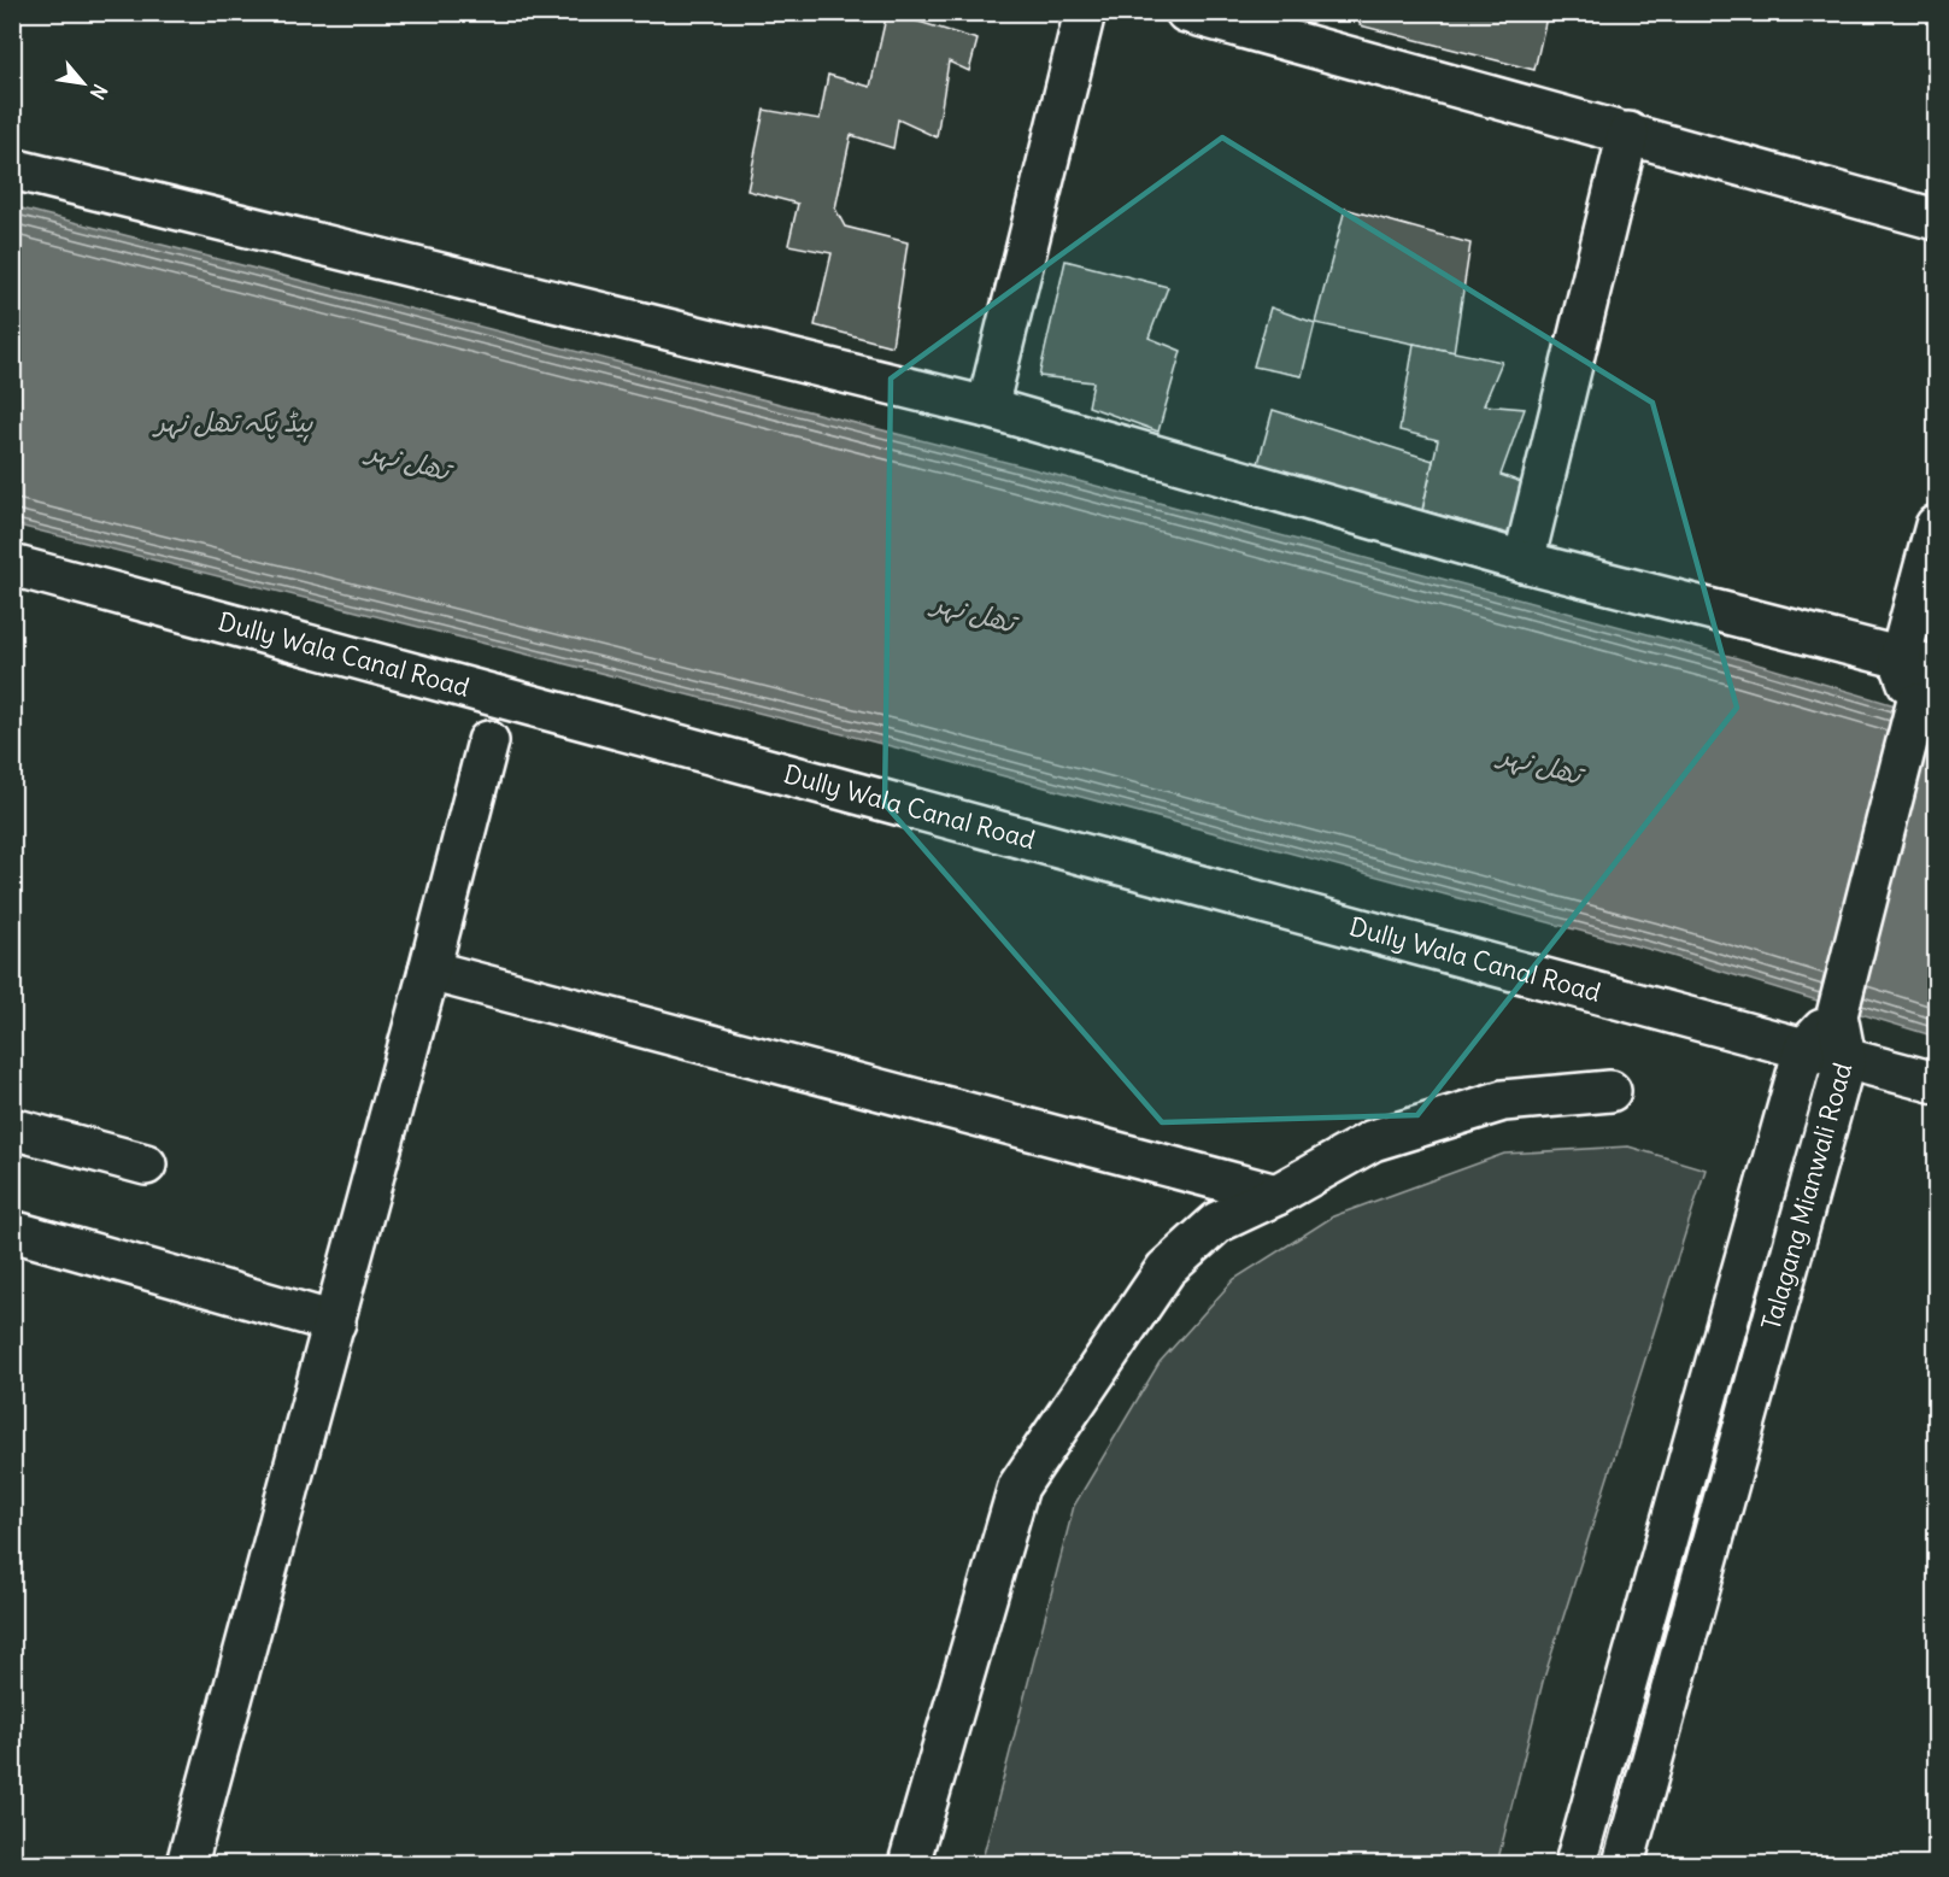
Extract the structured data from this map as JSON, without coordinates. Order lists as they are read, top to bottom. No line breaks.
{"streets":{"street":["Dully Wala Canal Road","Talagang Mianwali Road"]},"crossings":[["Dully Wala Canal Road","Talagang Mianwali Road"]],"water":["ہیڈ پکہ تھل نہر","تھل نہر"],"north":"bottom right"}
